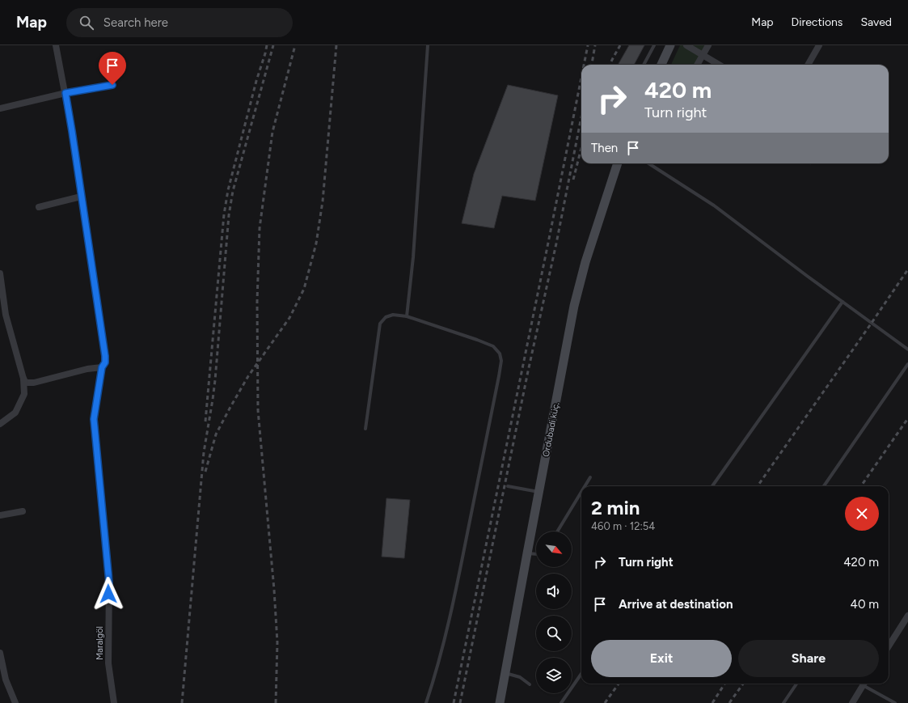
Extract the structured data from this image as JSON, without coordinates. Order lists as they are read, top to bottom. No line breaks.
{"streets":{"main road":["Ordubadi küç."],"street":["Maralgöl"]},"north":"bottom right","page":{"header":"Map","search":"Search here","nav":["Map","Directions","Saved"],"turn":["420 m","Turn right"],"then":"Then","heading":["2 min","460 m · 12:54"],"list":[{"name":"Turn right","value":"420 m"},{"name":"Arrive at destination","value":"40 m"}],"buttons":["Exit","Share"]}}
